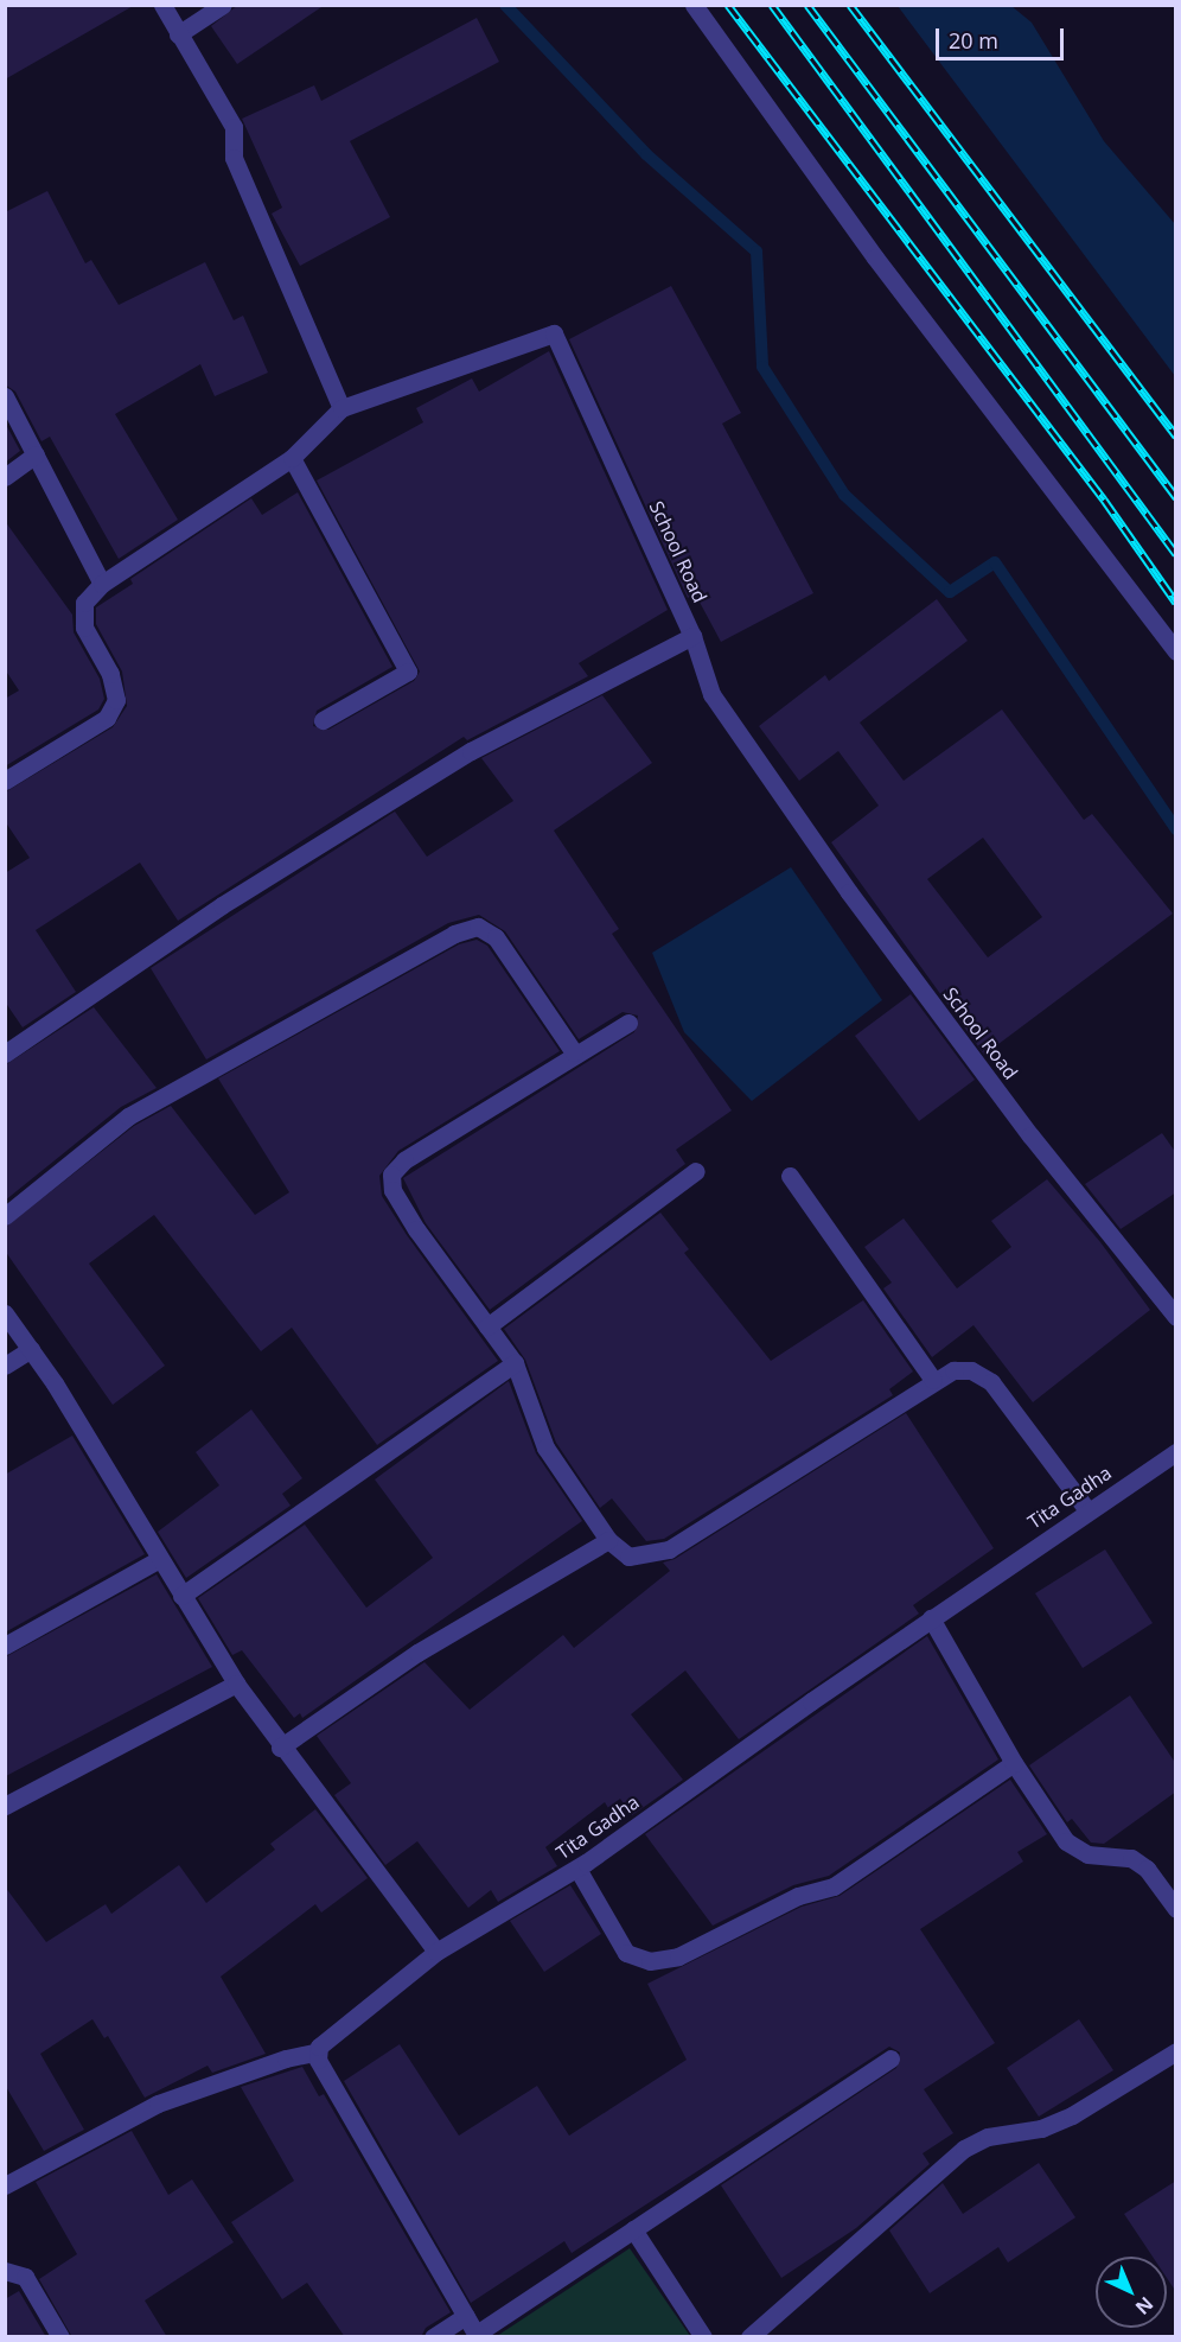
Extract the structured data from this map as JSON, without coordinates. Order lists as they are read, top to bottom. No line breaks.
{"streets":{"street":["School Road","Tita Gadha"]},"scale_bar":"20 m","north":"bottom right"}
